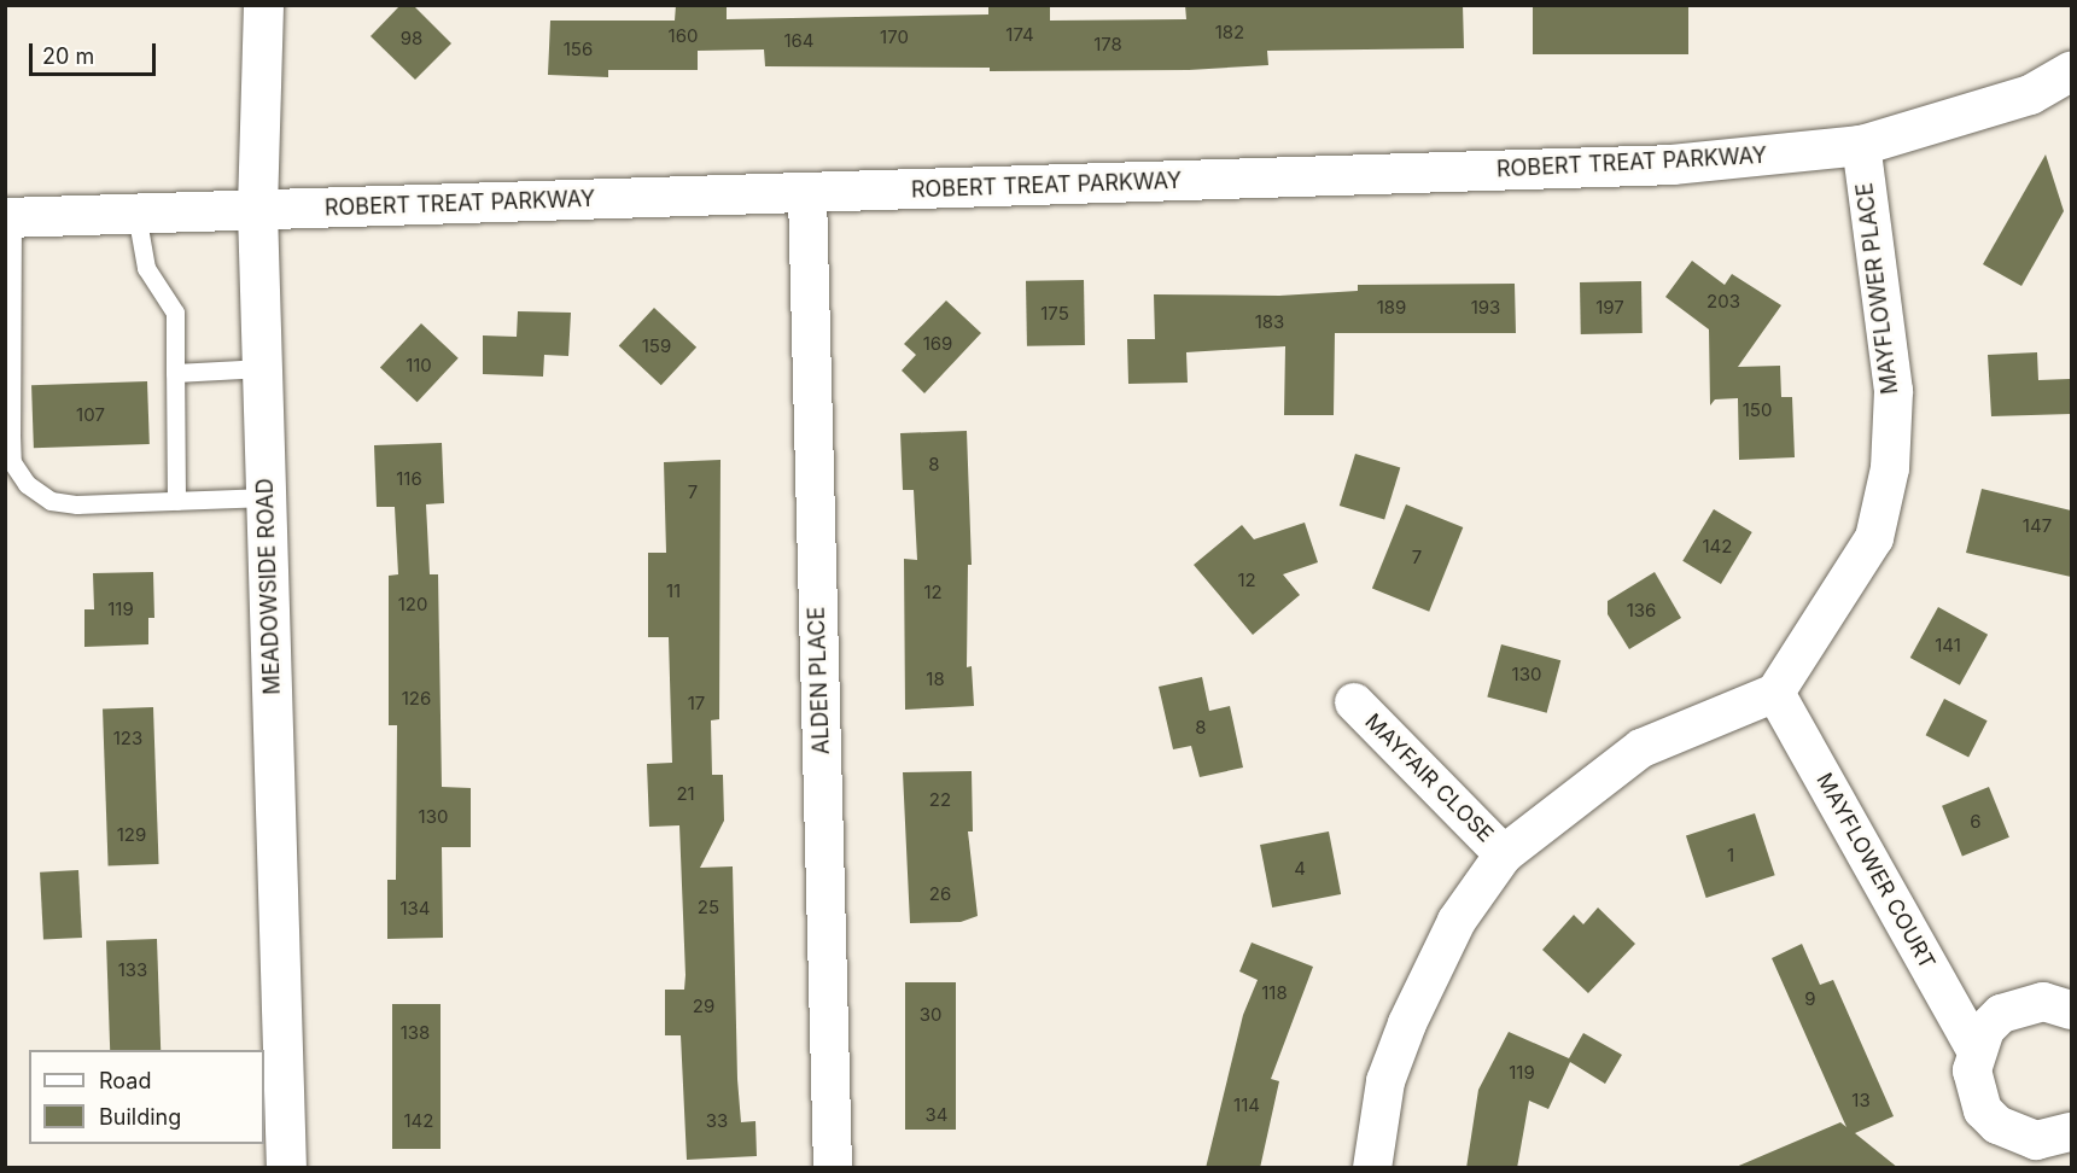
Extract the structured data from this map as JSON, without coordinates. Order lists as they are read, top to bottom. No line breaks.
{"streets":{"street":["ROBERT TREAT PARKWAY","MAYFLOWER PLACE","MEADOWSIDE ROAD","ALDEN PLACE","MAYFAIR CLOSE","MAYFLOWER COURT"]},"crossings":[["ROBERT TREAT PARKWAY","MAYFLOWER PLACE"],["ROBERT TREAT PARKWAY","MEADOWSIDE ROAD"],["ROBERT TREAT PARKWAY","ALDEN PLACE"],["MAYFLOWER PLACE","MAYFLOWER COURT"]],"house_numbers":["182","174","160","170","98","164","178","156","203","189","193","197","175","183","169","159","110","150","107","8","116","7","147","142","7","12","11","12","120","119","136","141","130","18","126","17","8","123","21","22","130","6","129","1","4","26","25","134","133","118","9","29","30","138","119","13","114","34","142","33"],"legend":["Road","Building"],"scale_bar":"20 m"}
